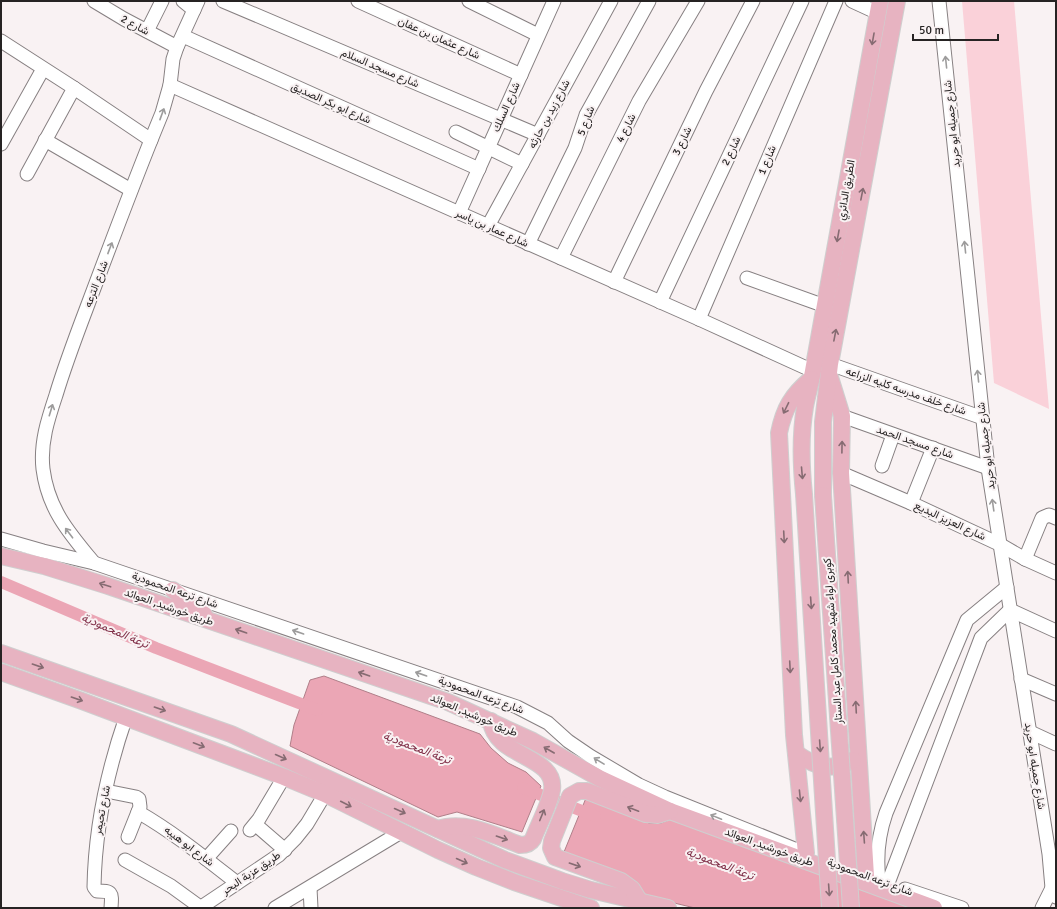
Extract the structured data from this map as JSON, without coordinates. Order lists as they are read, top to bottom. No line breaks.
{"streets":{"main road":["الطريق الدائري","طريق خورشيد, العوائد","كوبرى لواء شهيد محمد كامل عبد الستار"],"street":["شارع 2","شارع عثمان بن عفان","شارع مسجد السلام","شارع ابو بكر الصديق","شارع السلك","شارع زيد بن حارثه","شارع 5","شارع جميله ابو حريد","شارع 4","شارع 3","شارع 1","شارع عمار بن ياسر","شارع الترعه","شارع خلف مدرسه كليه الزراعه","شارع مسجد الحمد","شارع العزيز البديع","شارع ترعه المحمودية","شارع تحيمر","شارع ابو هيبه","طريق عزبة البحر"]},"crossings":[["شارع 2","شارع ابو بكر الصديق"],["شارع 2","شارع عمار بن ياسر"],["شارع 2","شارع الترعه"],["شارع عثمان بن عفان","شارع السلك"],["شارع مسجد السلام","شارع السلك"],["شارع مسجد السلام","شارع زيد بن حارثه"],["شارع ابو بكر الصديق","شارع السلك"],["شارع ابو بكر الصديق","شارع الترعه"],["شارع السلك","شارع عمار بن ياسر"],["شارع زيد بن حارثه","شارع عمار بن ياسر"],["شارع 5","شارع عمار بن ياسر"],["شارع جميله ابو حريد","شارع خلف مدرسه كليه الزراعه"],["شارع جميله ابو حريد","شارع مسجد الحمد"],["شارع جميله ابو حريد","شارع العزيز البديع"],["شارع 4","شارع عمار بن ياسر"],["شارع 3","شارع عمار بن ياسر"],["شارع 1","شارع عمار بن ياسر"],["الطريق الدائري","شارع عمار بن ياسر"],["الطريق الدائري","شارع خلف مدرسه كليه الزراعه"],["الطريق الدائري","كوبرى لواء شهيد محمد كامل عبد الستار"],["شارع عمار بن ياسر","شارع الترعه"],["شارع عمار بن ياسر","شارع خلف مدرسه كليه الزراعه"],["شارع عمار بن ياسر","كوبرى لواء شهيد محمد كامل عبد الستار"],["شارع الترعه","شارع ترعه المحمودية"],["شارع خلف مدرسه كليه الزراعه","كوبرى لواء شهيد محمد كامل عبد الستار"],["شارع ابو هيبه","طريق عزبة البحر"]],"one_way":["شارع جميله ابو حريد","شارع الترعه","شارع ترعه المحمودية"],"water":["ترعة المحمودية"],"scale_bar":"50 m"}
